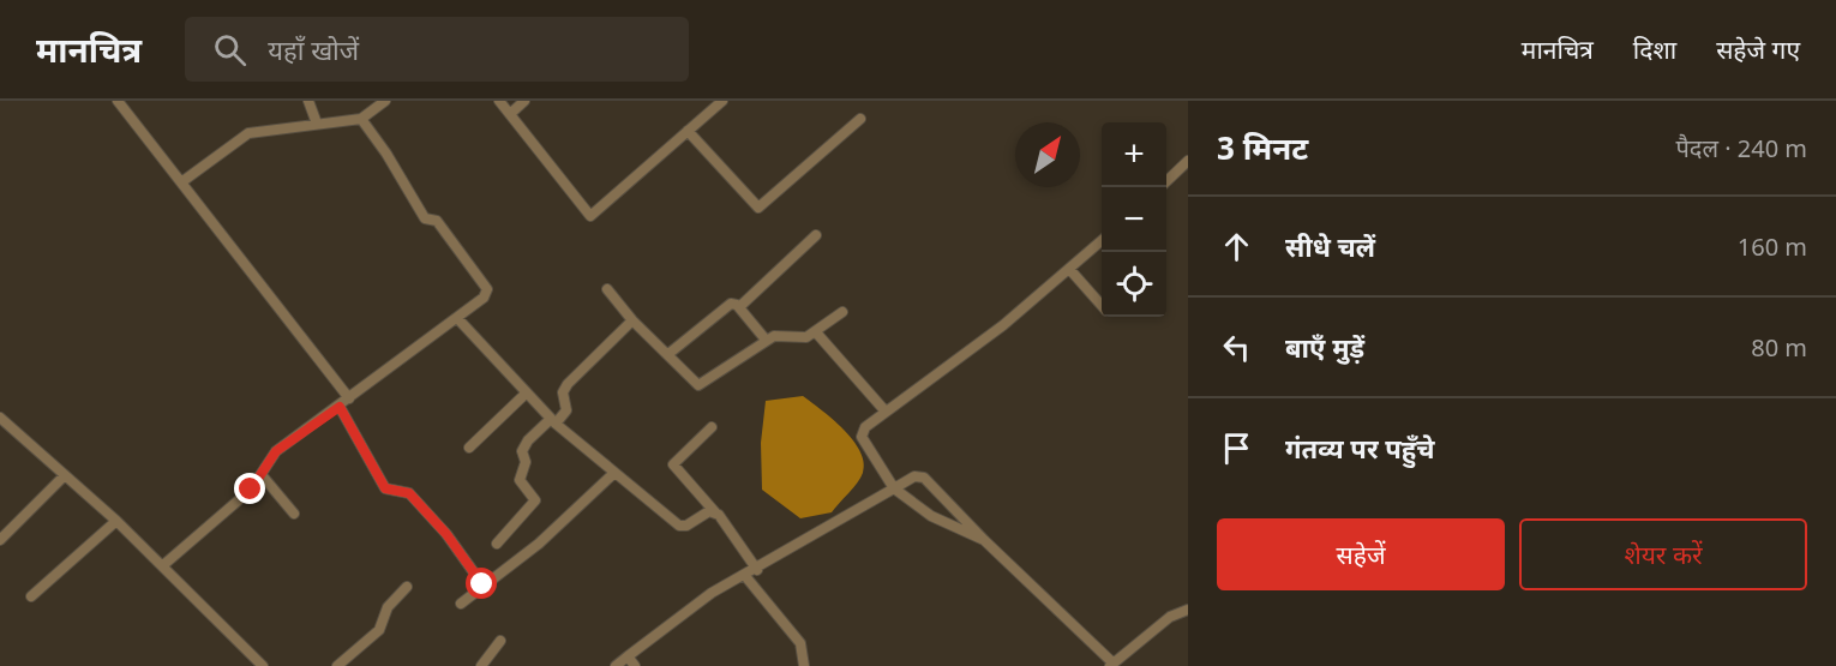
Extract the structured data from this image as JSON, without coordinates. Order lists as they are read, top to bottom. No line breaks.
{"north":"top right","page":{"header":"मानचित्र","search":"यहाँ खोजें","nav":["मानचित्र","दिशा","सहेजे गए"],"heading":["3 मिनट","पैदल · 240 m"],"map_buttons":["+","−"],"list":[["सीधे चलें","160 m"],["बाएँ मुड़ें","80 m"],"गंतव्य पर पहुँचे"],"buttons":["सहेजें","शेयर करें"]}}
